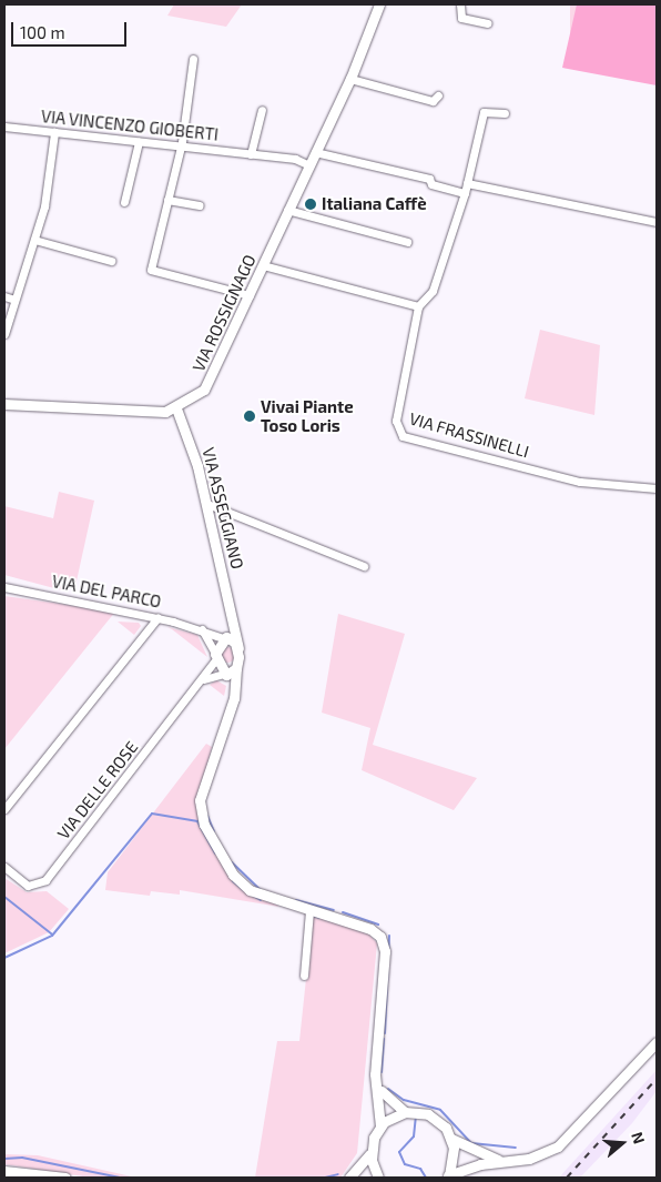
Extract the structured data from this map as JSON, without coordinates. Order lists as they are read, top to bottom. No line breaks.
{"streets":{"street":["VIA VINCENZO GIOBERTI","VIA ROSSIGNAGO","VIA FRASSINELLI","VIA ASSEGGIANO","VIA DEL PARCO","VIA DELLE ROSE"]},"crossings":[["VIA VINCENZO GIOBERTI","VIA ROSSIGNAGO"],["VIA ROSSIGNAGO","VIA ASSEGGIANO"],["VIA ASSEGGIANO","VIA DELLE ROSE"]],"places":["Italiana Caffè","Vivai Piante Toso Loris"],"scale_bar":"100 m","north":"right"}
